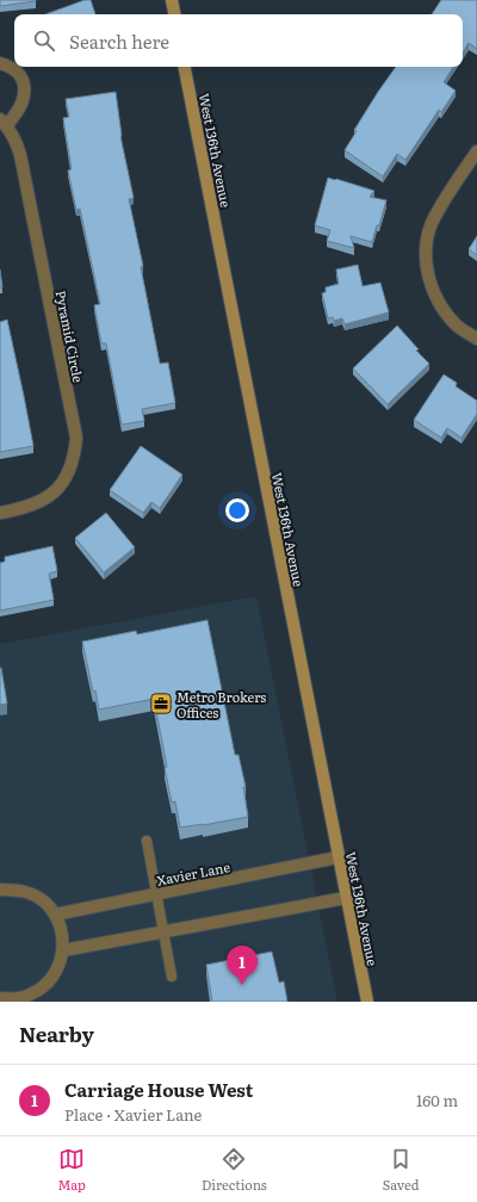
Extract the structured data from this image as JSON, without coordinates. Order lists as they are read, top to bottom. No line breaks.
{"streets":{"main road":["West 136th Avenue"],"street":["Pyramid Circle","Xavier Lane"]},"crossings":[["West 136th Avenue","Xavier Lane"]],"places":{"office":["Metro Brokers Offices"]},"page":{"search":"Search here","pins":"1","heading":"Nearby","list":[{"mark":"1","name":"Carriage House West","note":"Place · Xavier Lane","value":"160 m"}],"nav":["Map","Directions","Saved"]}}
